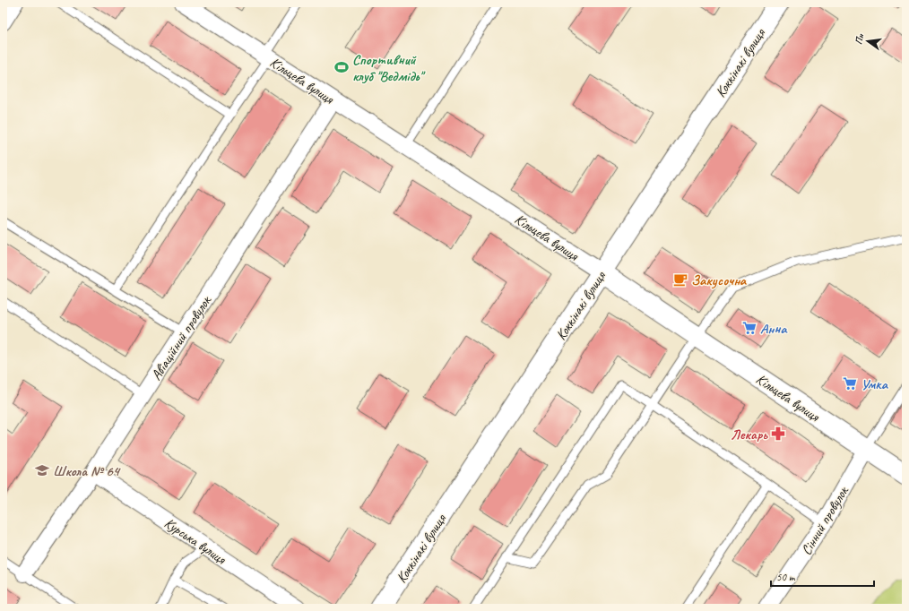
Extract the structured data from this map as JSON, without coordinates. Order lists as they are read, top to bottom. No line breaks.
{"streets":{"street":["Коккінакі вулиця","Кільцева вулиця","Авіаційний провулок","Сінний провулок","Курська вулиця"]},"crossings":[["Коккінакі вулиця","Кільцева вулиця"],["Кільцева вулиця","Авіаційний провулок"],["Кільцева вулиця","Сінний провулок"],["Авіаційний провулок","Курська вулиця"]],"places":{"sports":["Спортивний клуб \"Ведмідь\""],"cafe":["Закусочна"],"supermarket":["Анна","Умка"],"pharmacy":["Лекарь"],"school or university":["Школа № 64"]},"scale_bar":"50 m","north":"left"}
